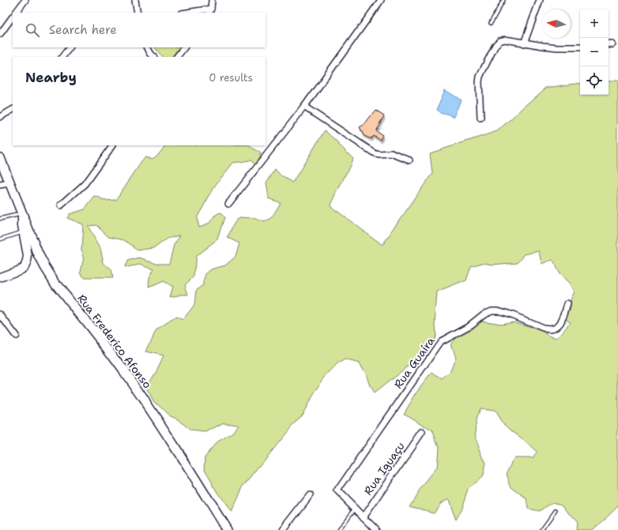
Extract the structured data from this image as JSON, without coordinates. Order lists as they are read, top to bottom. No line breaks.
{"streets":{"main road":["Rua Frederico Afonso"],"street":["Rua Guaíra","Rua Iguaçu"]},"north":"left","page":{"map_buttons":["+","−"],"search":"Search here","heading":["Nearby","0 results"]}}
